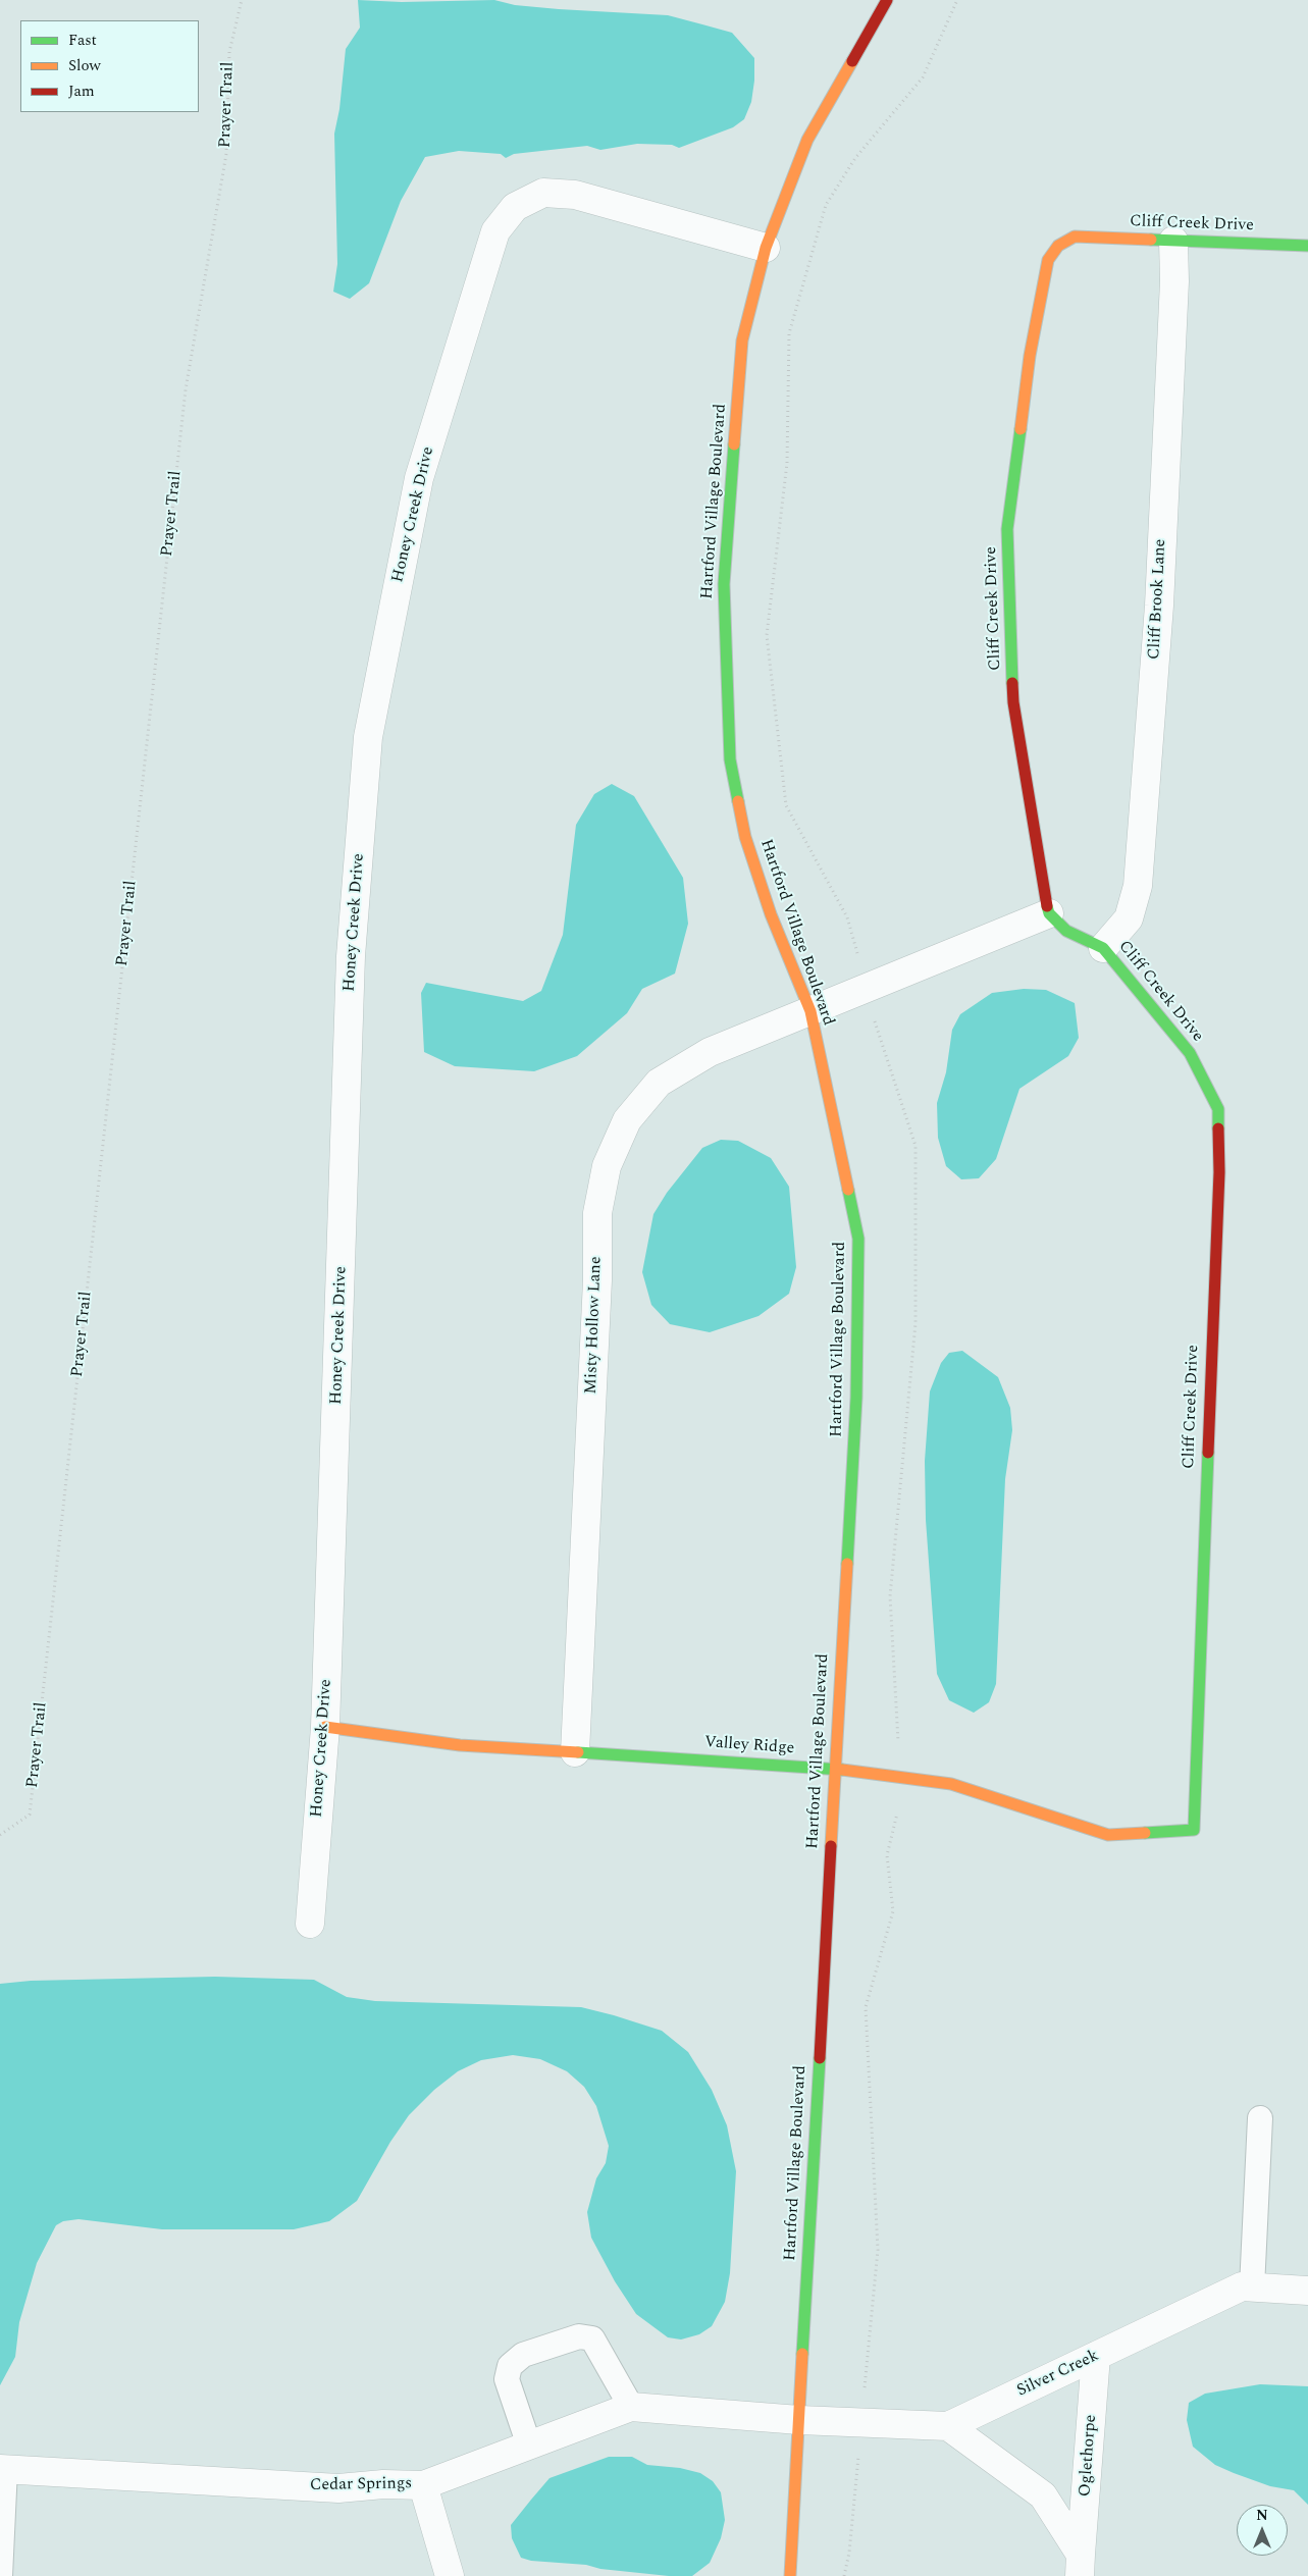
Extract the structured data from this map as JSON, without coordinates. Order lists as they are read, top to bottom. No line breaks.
{"streets":{"street":["Cliff Creek Drive","Hartford Village Boulevard","Honey Creek Drive","Cliff Brook Lane","Misty Hollow Lane","Valley Ridge","Silver Creek","Oglethorpe","Cedar Springs"],"path":["Prayer Trail"]},"crossings":[["Cliff Creek Drive","Cliff Brook Lane"],["Cliff Creek Drive","Misty Hollow Lane"],["Cliff Creek Drive","Valley Ridge"],["Hartford Village Boulevard","Honey Creek Drive"],["Hartford Village Boulevard","Misty Hollow Lane"],["Hartford Village Boulevard","Valley Ridge"],["Hartford Village Boulevard","Silver Creek"],["Hartford Village Boulevard","Cedar Springs"],["Honey Creek Drive","Valley Ridge"],["Misty Hollow Lane","Valley Ridge"],["Silver Creek","Oglethorpe"],["Silver Creek","Cedar Springs"]],"legend":["Fast","Slow","Jam"],"north":"top"}
